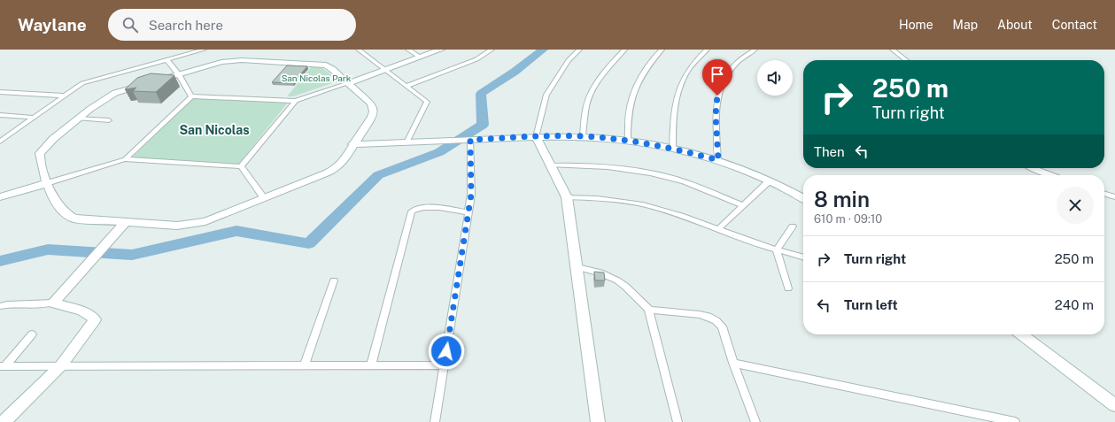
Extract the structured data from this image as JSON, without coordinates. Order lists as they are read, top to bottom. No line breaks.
{"districts":["San Nicolas"],"parks":["San Nicolas Park"],"page":{"header":"Waylane","search":"Search here","nav":["Home","Map","About","Contact"],"turn":["250 m","Turn right"],"then":"Then","heading":["8 min","610 m · 09:10"],"list":[{"name":"Turn right","value":"250 m"},{"name":"Turn left","value":"240 m"}]}}
